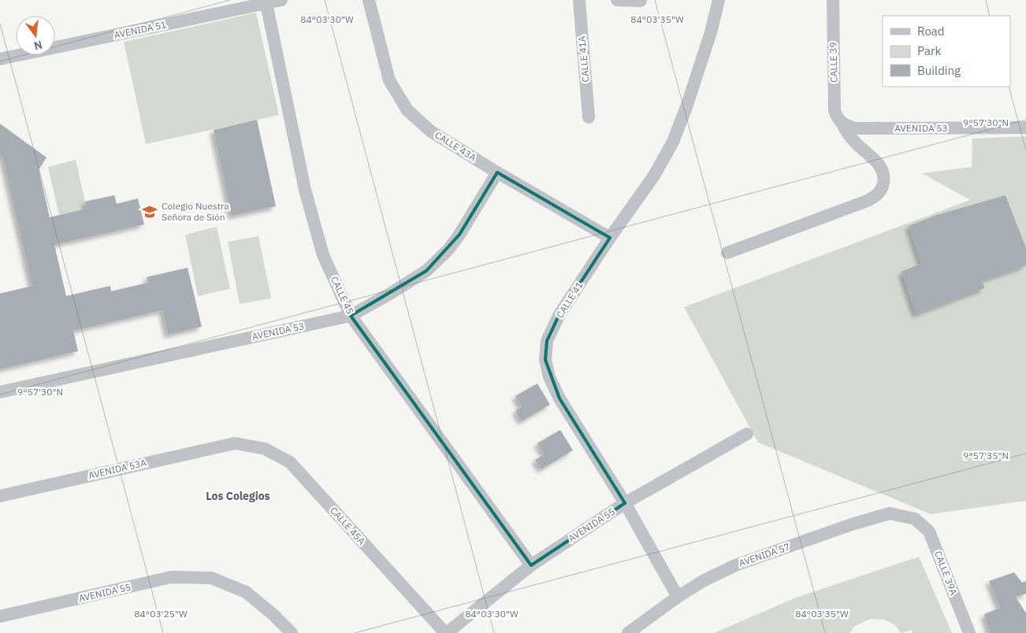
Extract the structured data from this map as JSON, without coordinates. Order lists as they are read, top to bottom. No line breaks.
{"streets":{"street":["AVENIDA 51","CALLE 41A","CALLE 39","AVENIDA 53","CALLE 43A","CALLE 45","CALLE 41","AVENIDA 53A","AVENIDA 55","CALLE 45A","AVENIDA 57","CALLE 39A"]},"crossings":[["AVENIDA 51","CALLE 45"],["CALLE 39","AVENIDA 53"],["AVENIDA 53","CALLE 43A"],["AVENIDA 53","CALLE 45"],["CALLE 43A","CALLE 41"],["CALLE 45","AVENIDA 55"],["CALLE 41","AVENIDA 55"],["CALLE 41","AVENIDA 57"],["AVENIDA 53A","CALLE 45A"],["AVENIDA 55","CALLE 45A"],["AVENIDA 57","CALLE 39A"]],"districts":["Los Colegios"],"places":{"school or university":["Colegio Nuestra Señora de Sión"]},"legend":["Road","Park","Building"],"north":"bottom","coordinates":["84°03'30\"W","84°03'35\"W","9°57'30\"N","9°57'35\"N","84°03'25\"W"]}
